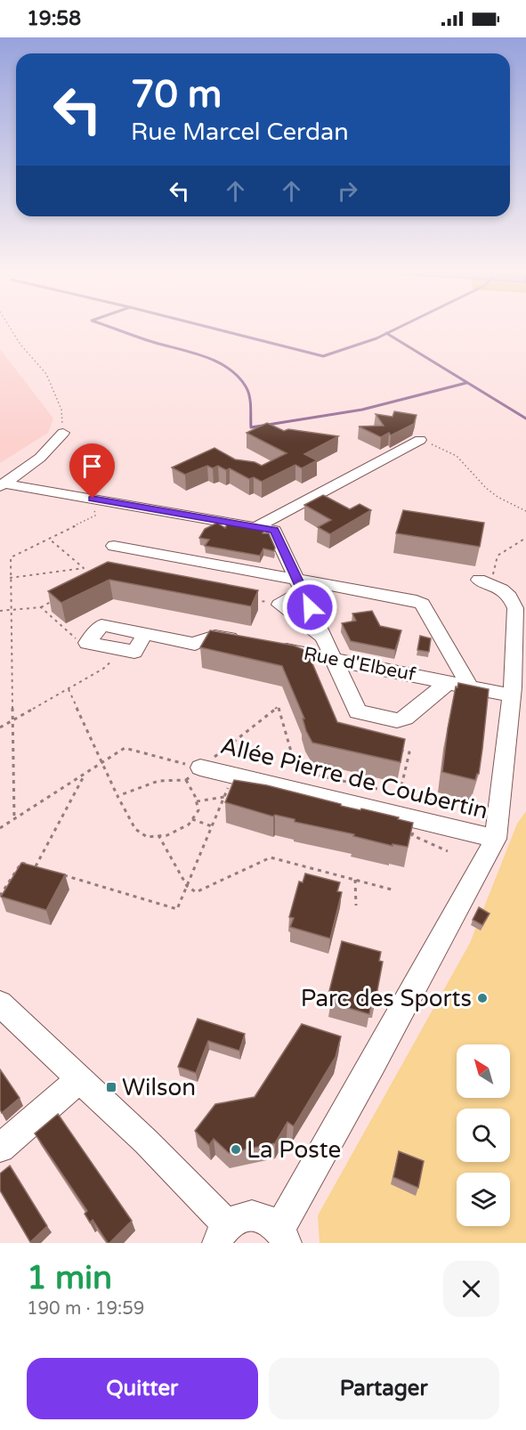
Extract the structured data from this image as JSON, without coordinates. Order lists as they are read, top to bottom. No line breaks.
{"streets":{"street":["Rue d'Elbeuf","Allée Pierre de Coubertin"]},"places":{"other":["Parc des Sports","La Poste"],"transit":["Wilson"]},"north":"top left","page":{"status":"19:58","turn":["70 m","Rue Marcel Cerdan"],"heading":["1 min","190 m · 19:59"],"buttons":["Quitter","Partager"]}}
